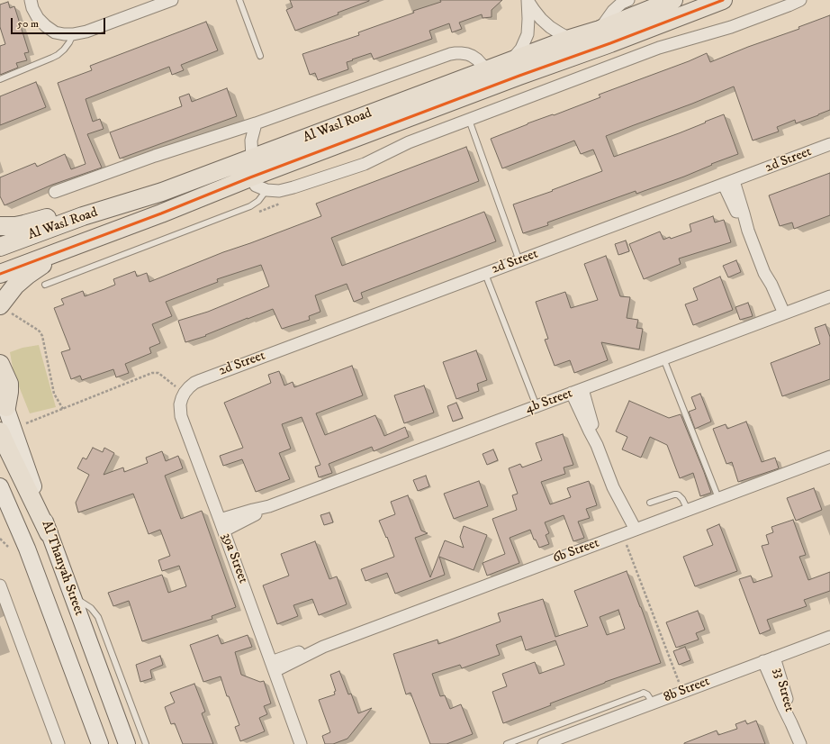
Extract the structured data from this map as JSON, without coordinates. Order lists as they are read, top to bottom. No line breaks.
{"streets":{"main road":["Al Wasl Road","Al Thanyah Street"],"street":["2d Street","4b Street","6b Street","39a Street","8b Street","33 Street"]},"crossings":[["2d Street","39a Street"],["4b Street","39a Street"],["6b Street","39a Street"],["8b Street","33 Street"]],"scale_bar":"50 m"}
